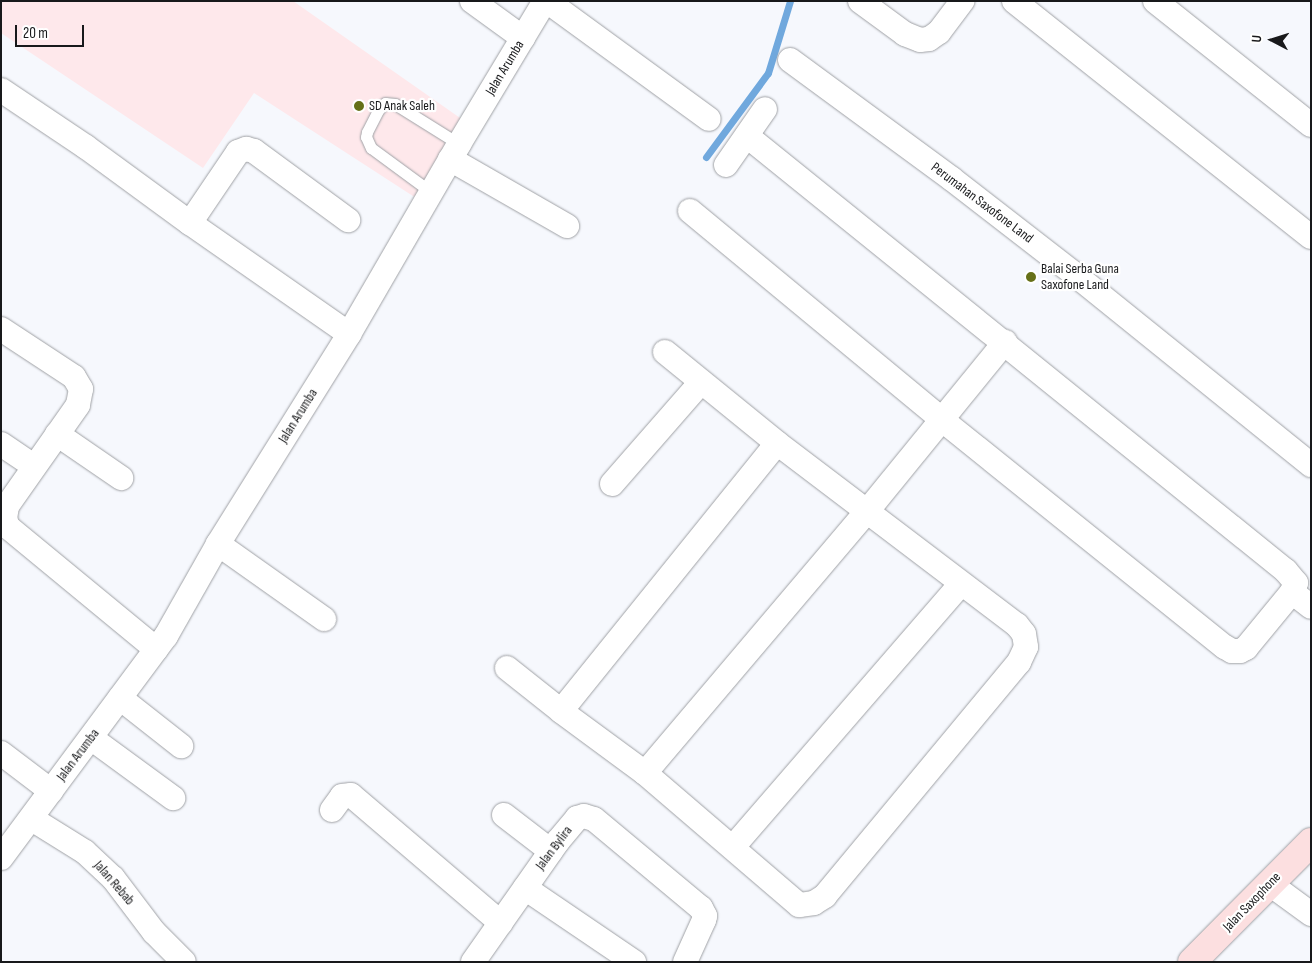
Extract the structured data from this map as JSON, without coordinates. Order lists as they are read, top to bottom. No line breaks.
{"streets":{"main road":["Jalan Saxophone"],"street":["Jalan Arumba","Perumahan Saxofone Land","Jalan Bylira","Jalan Rebab"]},"crossings":[["Jalan Arumba","Jalan Rebab"]],"places":["SD Anak Saleh","Balai Serba Guna Saxofone Land"],"scale_bar":"20 m","north":"left"}
